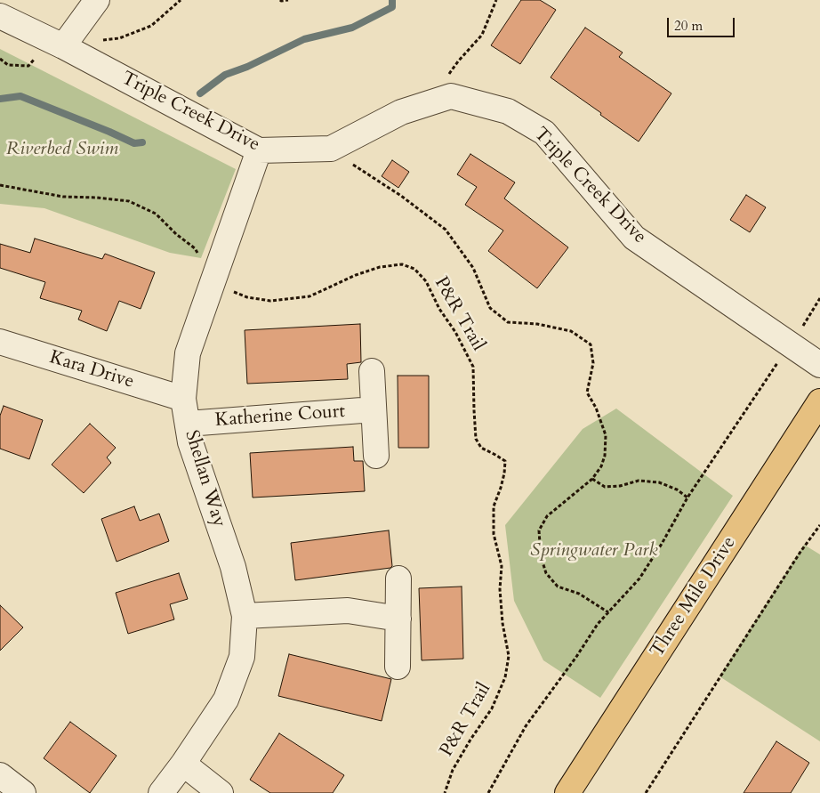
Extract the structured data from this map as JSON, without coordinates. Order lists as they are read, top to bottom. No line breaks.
{"streets":{"main road":["Three Mile Drive"],"street":["Triple Creek Drive","Kara Drive","Katherine Court","Shellan Way"],"path":["P&R Trail"]},"crossings":[["Triple Creek Drive","P&R Trail"],["Triple Creek Drive","Shellan Way"],["P&R Trail","Shellan Way"],["Kara Drive","Shellan Way"],["Katherine Court","Shellan Way"]],"parks":["Riverbed Swim","Springwater Park"],"scale_bar":"20 m"}
